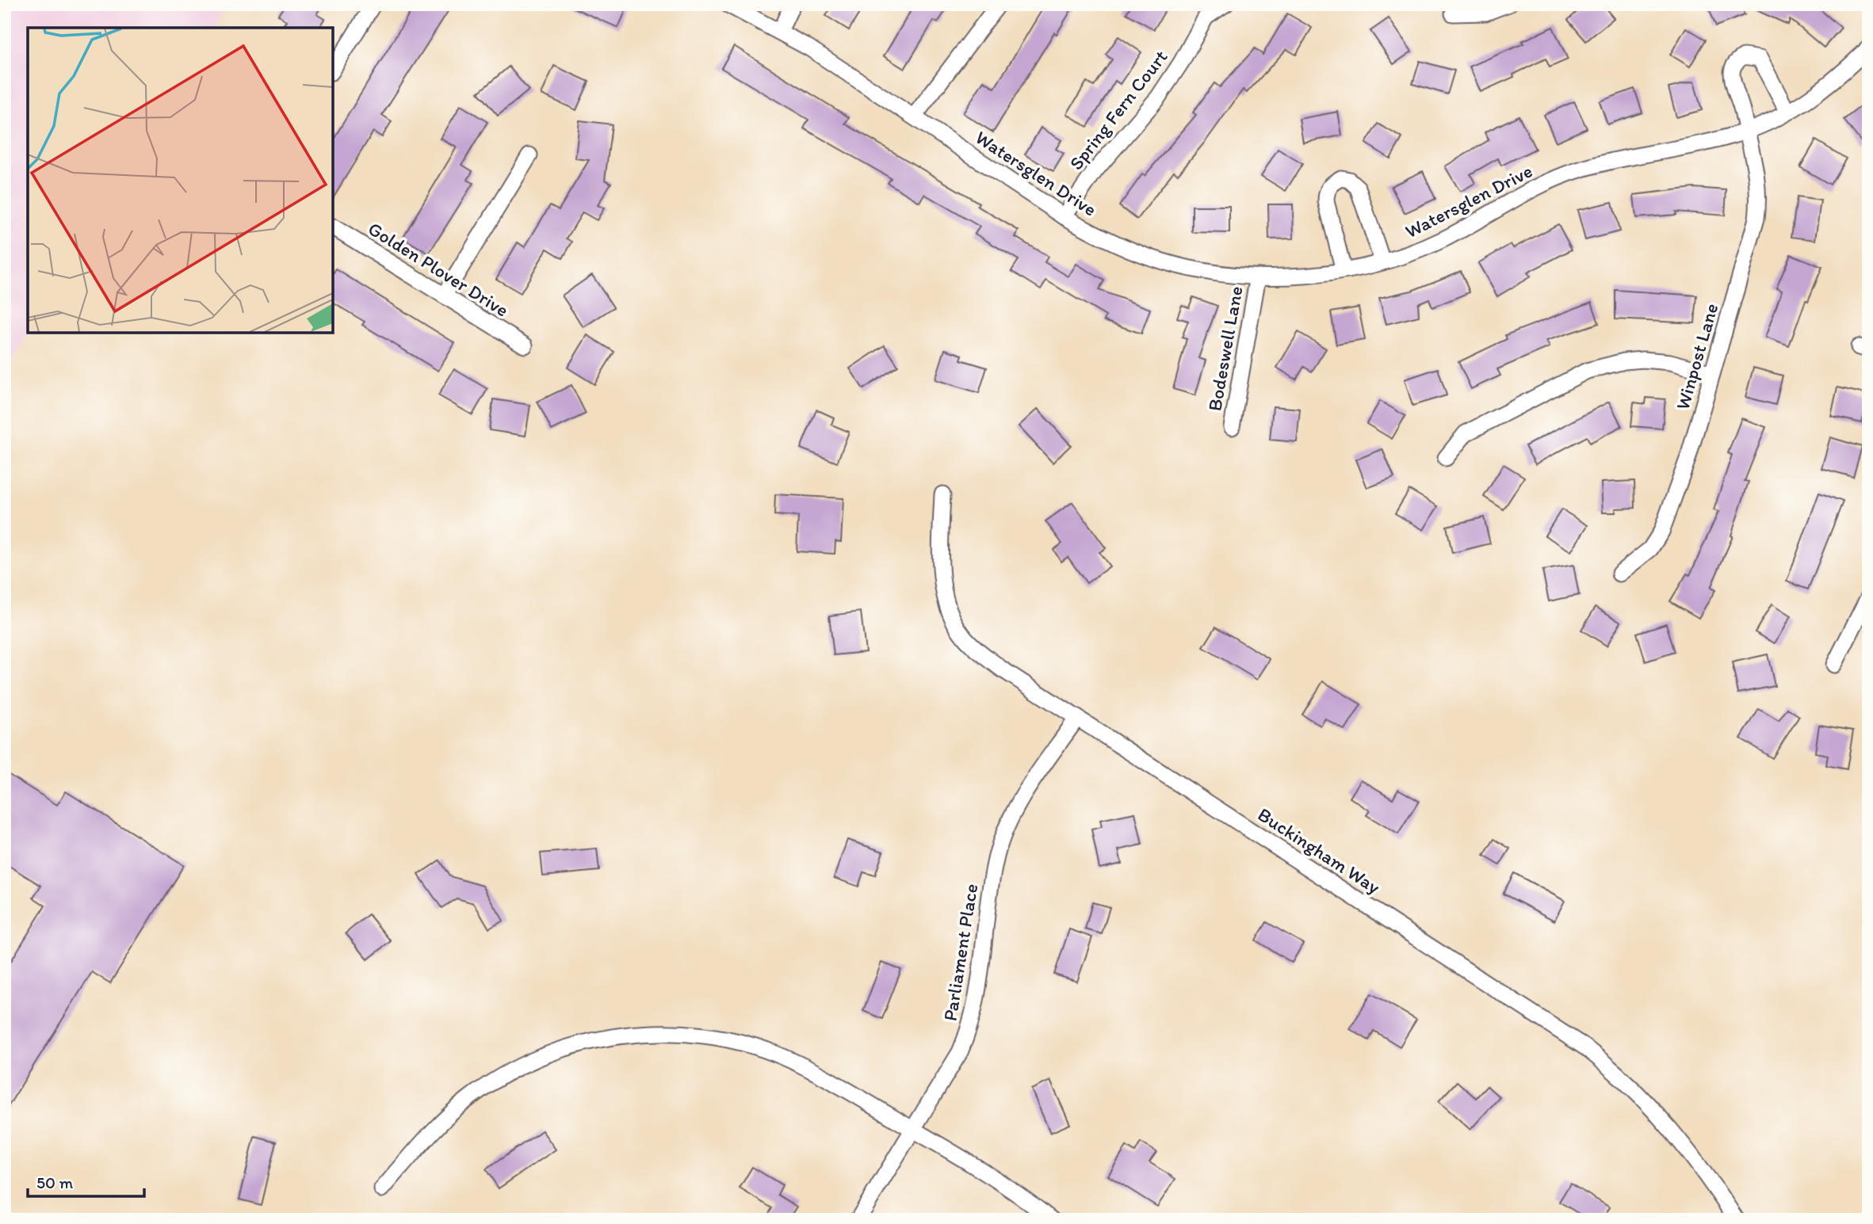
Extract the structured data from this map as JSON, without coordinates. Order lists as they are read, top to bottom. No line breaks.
{"streets":{"street":["Spring Fern Court","Watersglen Drive","Golden Plover Drive","Bodeswell Lane","Winpost Lane","Buckingham Way","Parliament Place"]},"crossings":[["Spring Fern Court","Watersglen Drive"],["Watersglen Drive","Bodeswell Lane"],["Watersglen Drive","Winpost Lane"],["Buckingham Way","Parliament Place"]],"scale_bar":"50 m"}
